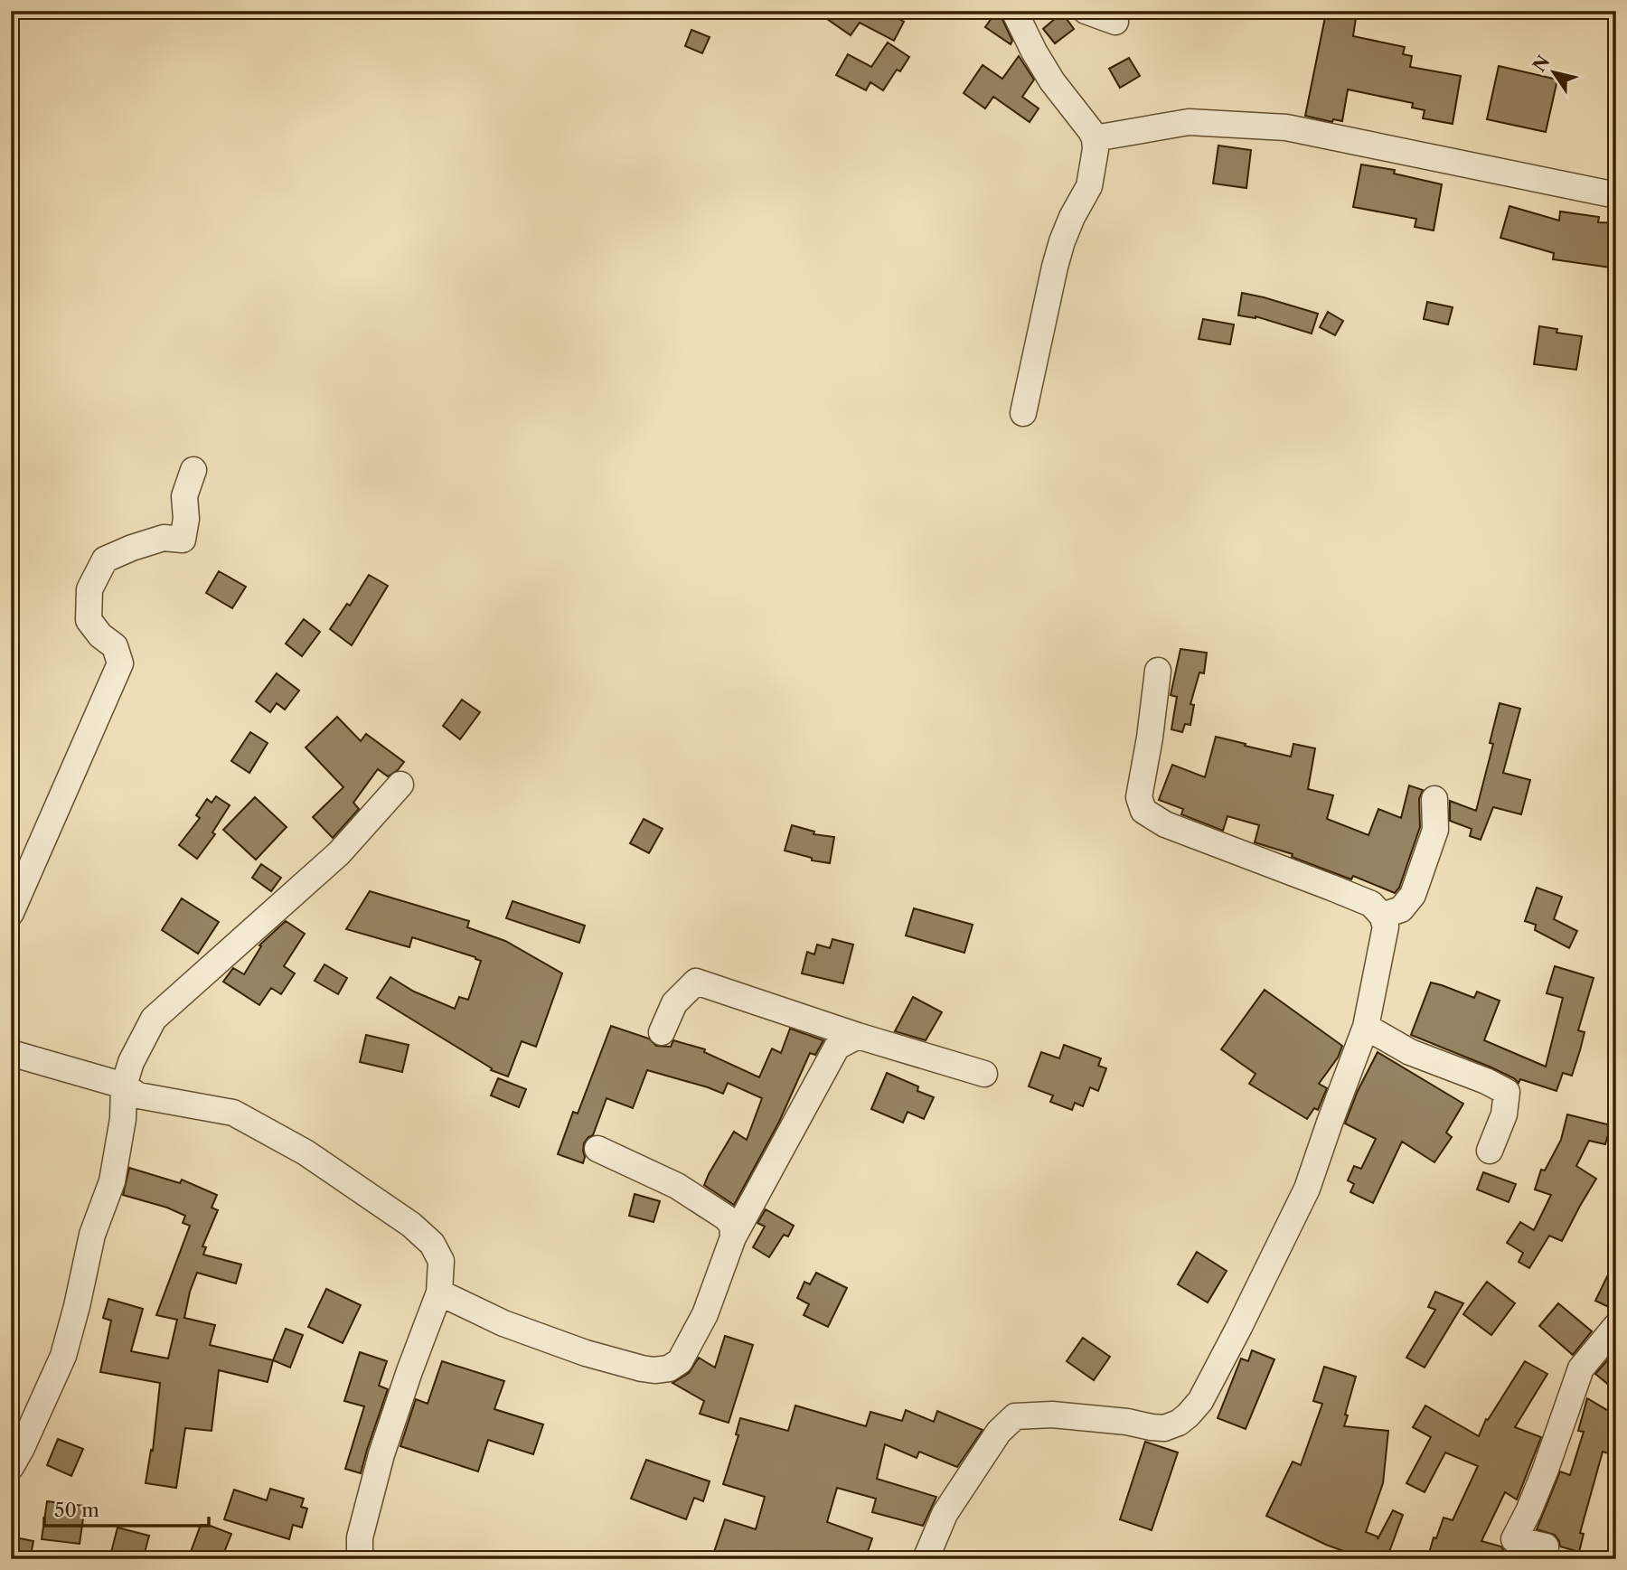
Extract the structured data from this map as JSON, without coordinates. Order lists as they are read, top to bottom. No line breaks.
{"scale_bar":"50 m","north":"top left"}
